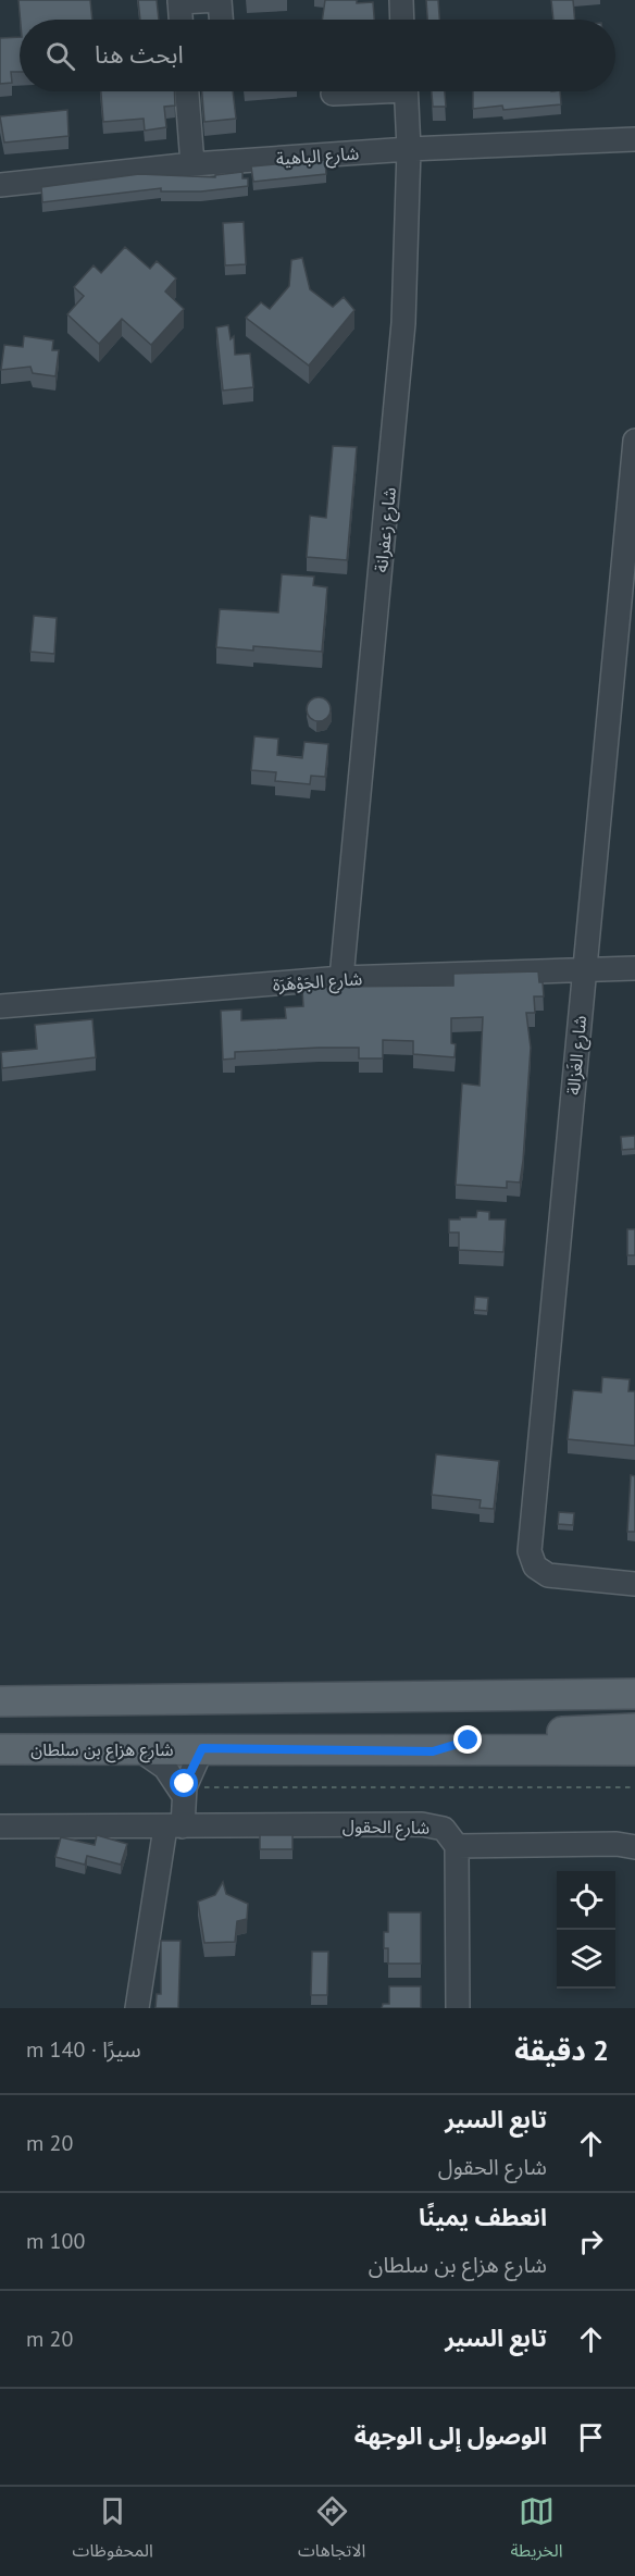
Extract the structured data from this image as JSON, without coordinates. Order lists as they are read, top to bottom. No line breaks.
{"streets":{"main road":["شارع هزاع بن سلطان"],"street":["شارع الباهية","شارع زعفرانة","شارع الجَوْهَرَة","شارع الغَزالة","شارع الحقول"]},"crossings":[["شارع الباهية","شارع زعفرانة"],["شارع زعفرانة","شارع الجَوْهَرَة"],["شارع الجَوْهَرَة","شارع الغَزالة"]],"page":{"search":"ابحث هنا","heading":["2 دقيقة","سيرًا · 140 m"],"list":[["تابع السير","شارع الحقول","20 m"],["انعطف يمينًا","شارع هزاع بن سلطان","100 m"],["تابع السير","20 m"],"الوصول إلى الوجهة"],"nav":["الخريطة","الاتجاهات","المحفوظات"]}}
